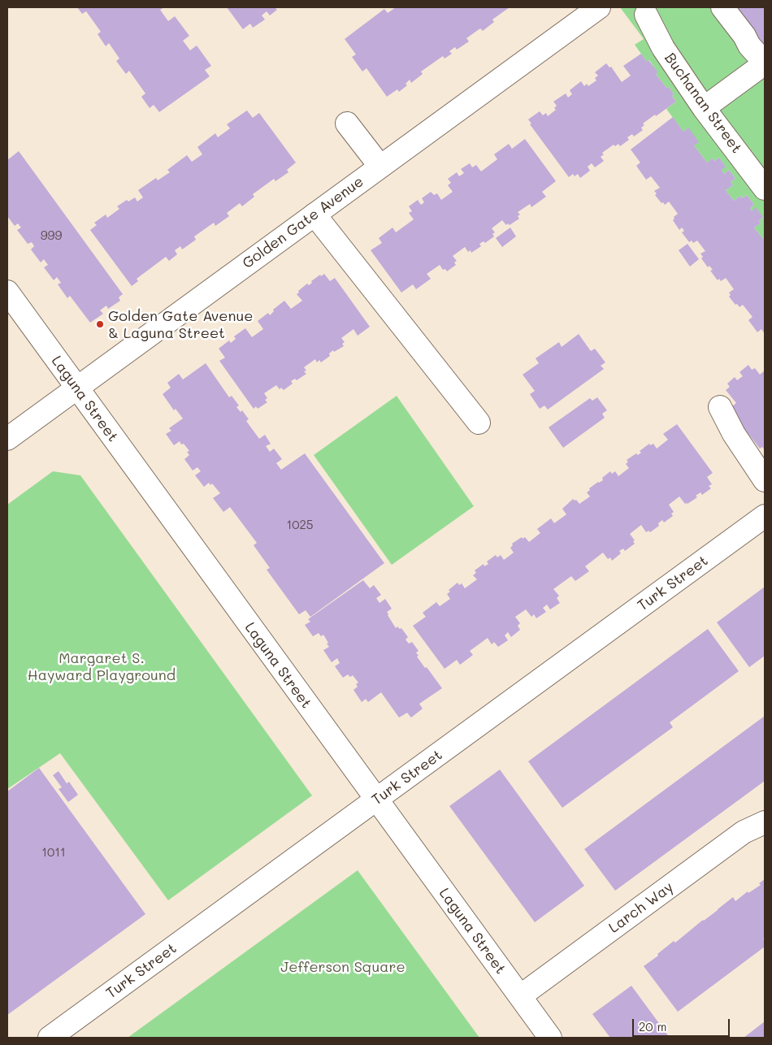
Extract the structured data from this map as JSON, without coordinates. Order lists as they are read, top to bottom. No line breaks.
{"streets":{"main road":["Buchanan Street","Golden Gate Avenue","Laguna Street","Turk Street","Larch Way"]},"crossings":[["Golden Gate Avenue","Laguna Street"],["Laguna Street","Turk Street"],["Laguna Street","Larch Way"]],"parks":["Margaret S. Hayward Playground","Jefferson Square"],"places":["Golden Gate Avenue & Laguna Street"],"house_numbers":["999","1025","1011"],"scale_bar":"20 m"}
